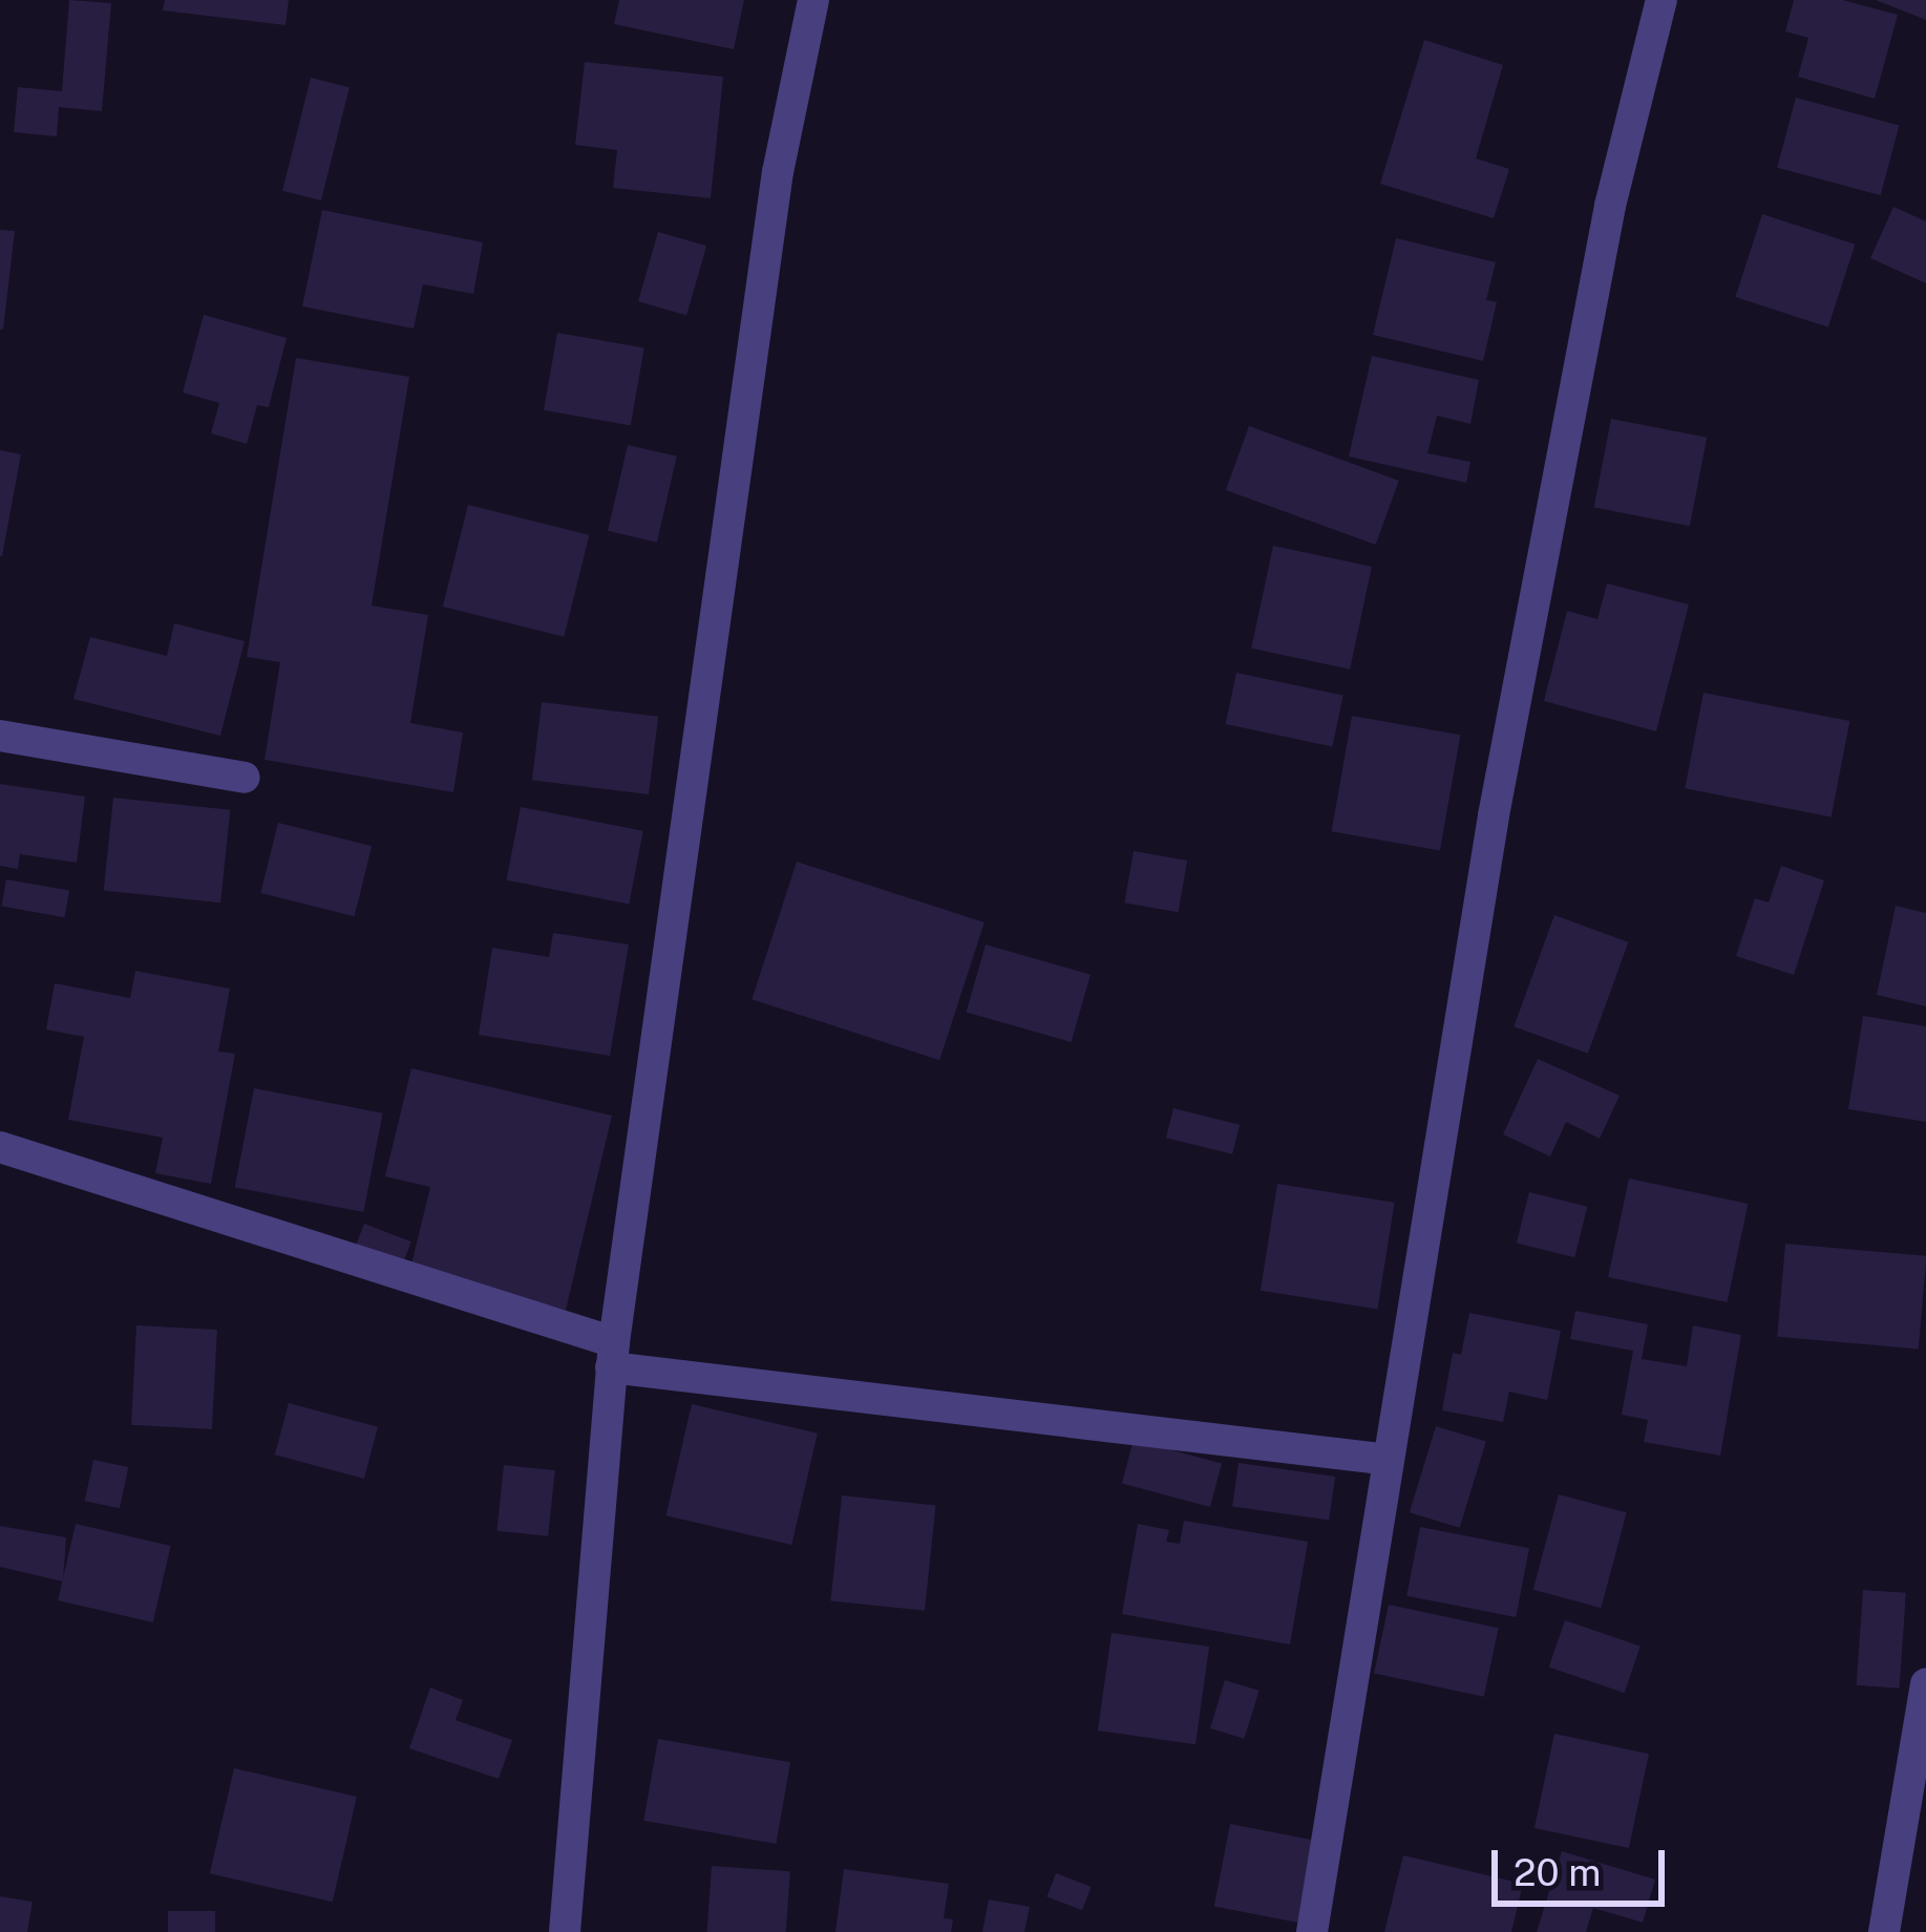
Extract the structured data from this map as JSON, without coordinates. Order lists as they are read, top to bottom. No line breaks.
{"scale_bar":"20 m"}
